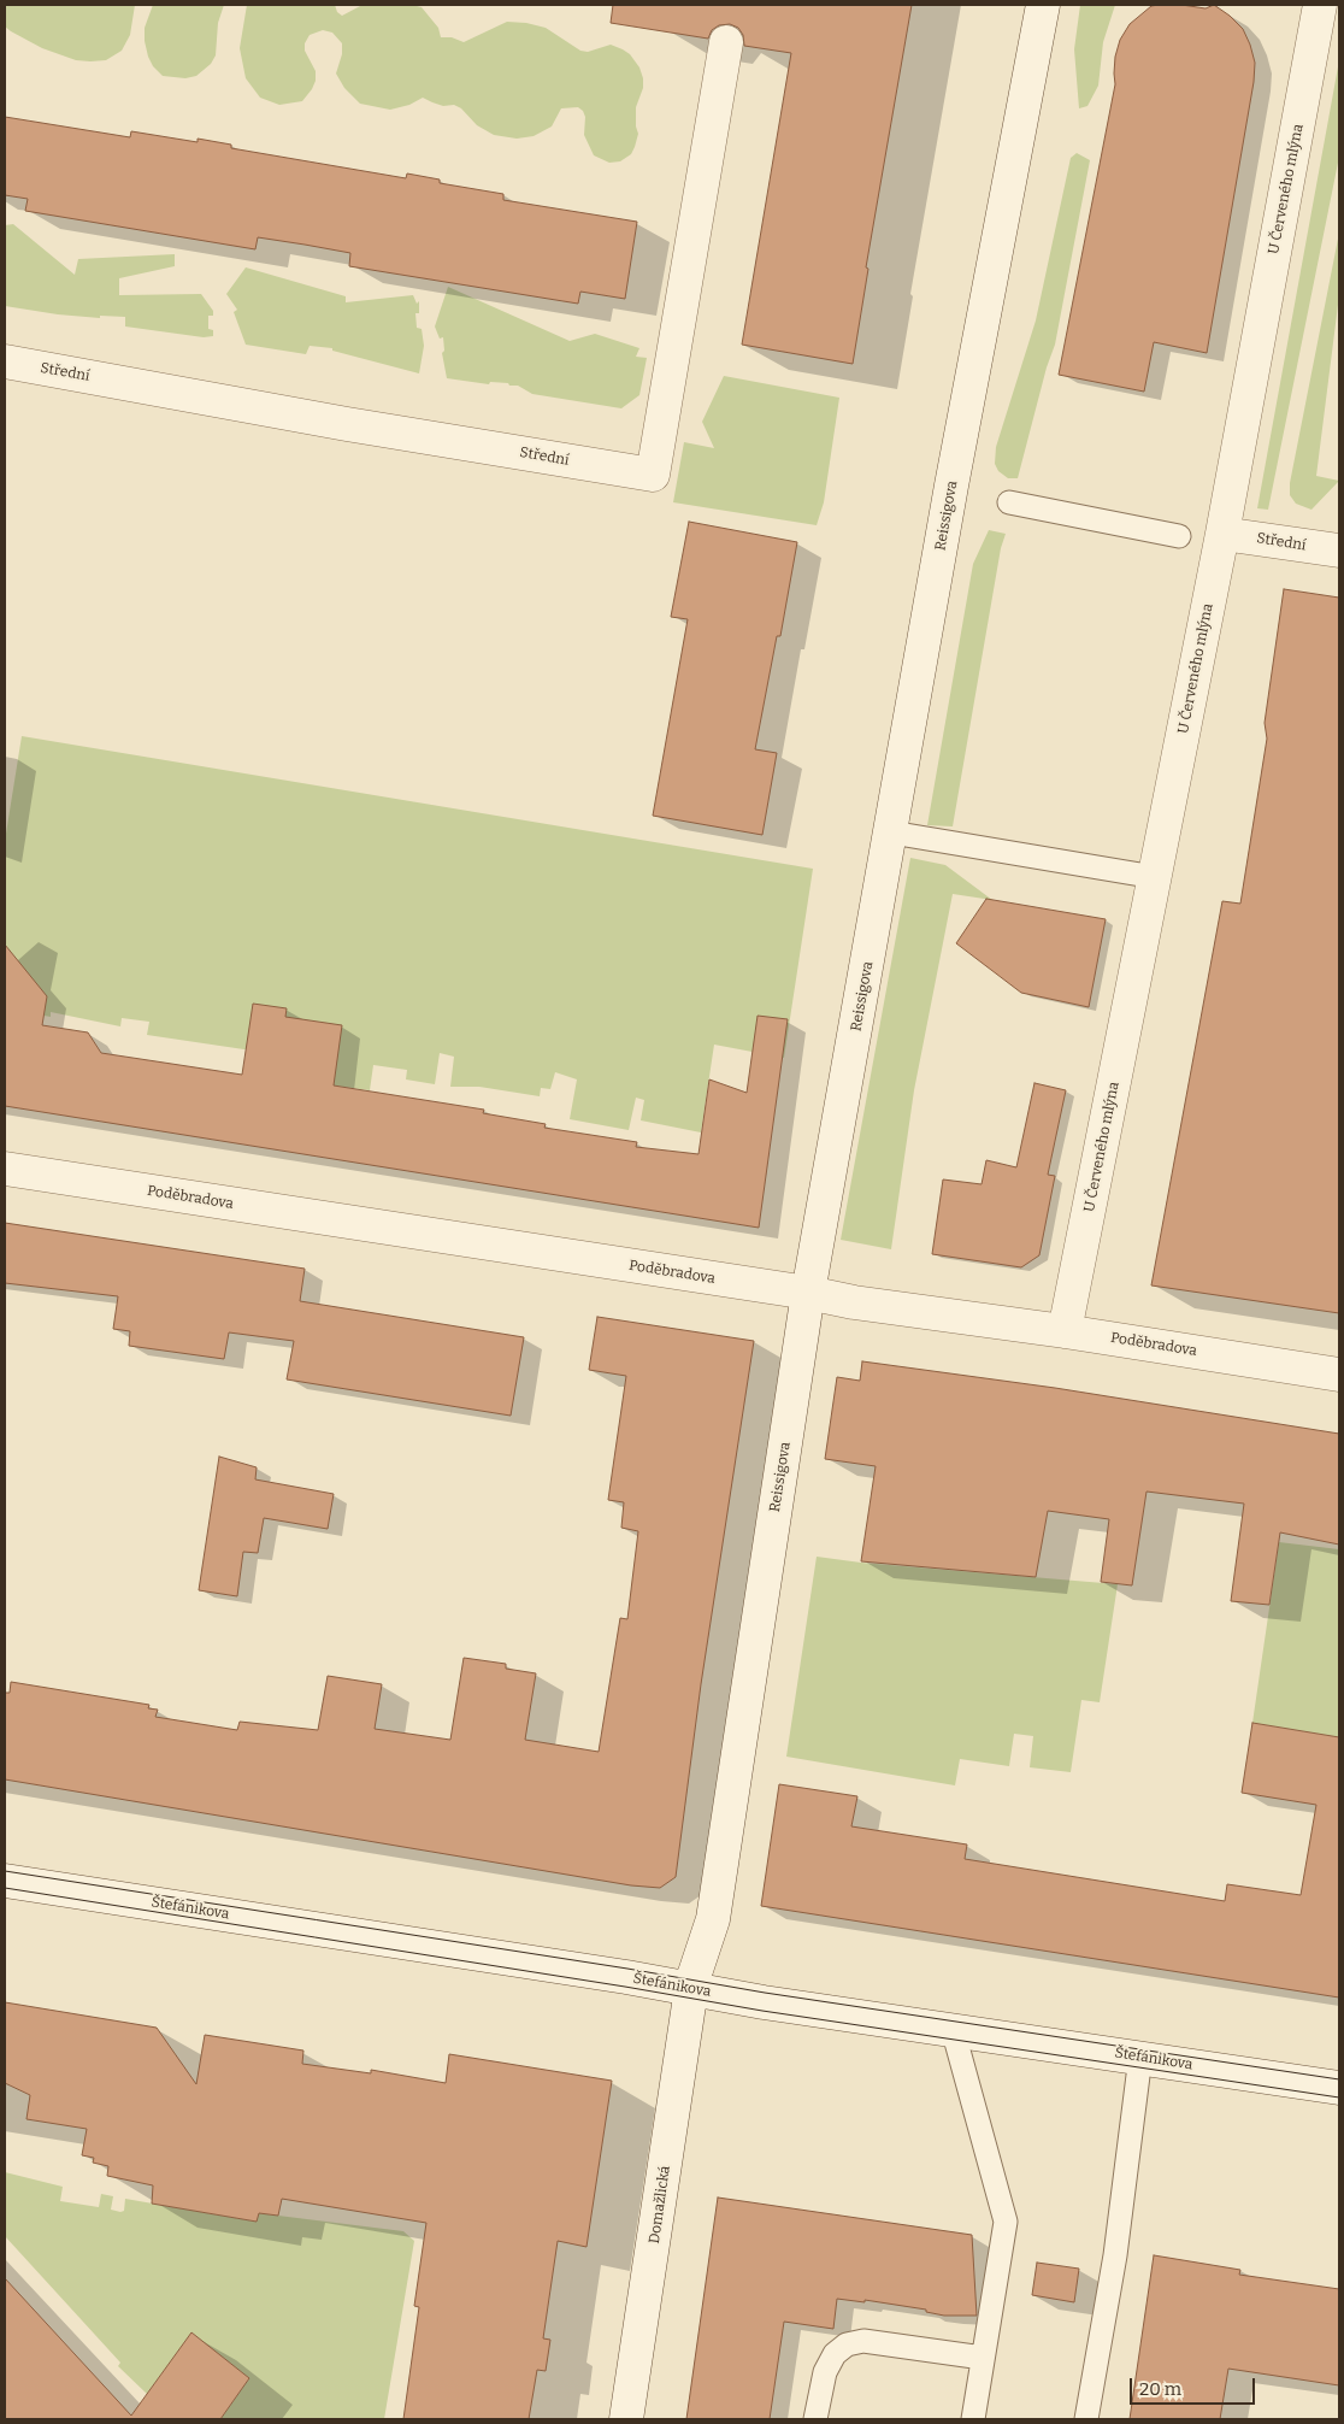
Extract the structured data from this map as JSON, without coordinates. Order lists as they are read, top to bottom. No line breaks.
{"streets":{"street":["U Červeného mlýna","Střední","Reissigova","Poděbradova","Štefánikova","Domažlická"]},"crossings":[["U Červeného mlýna","Střední"],["U Červeného mlýna","Poděbradova"],["Reissigova","Poděbradova"],["Reissigova","Štefánikova"],["Reissigova","Domažlická"],["Štefánikova","Domažlická"]],"scale_bar":"20 m"}
